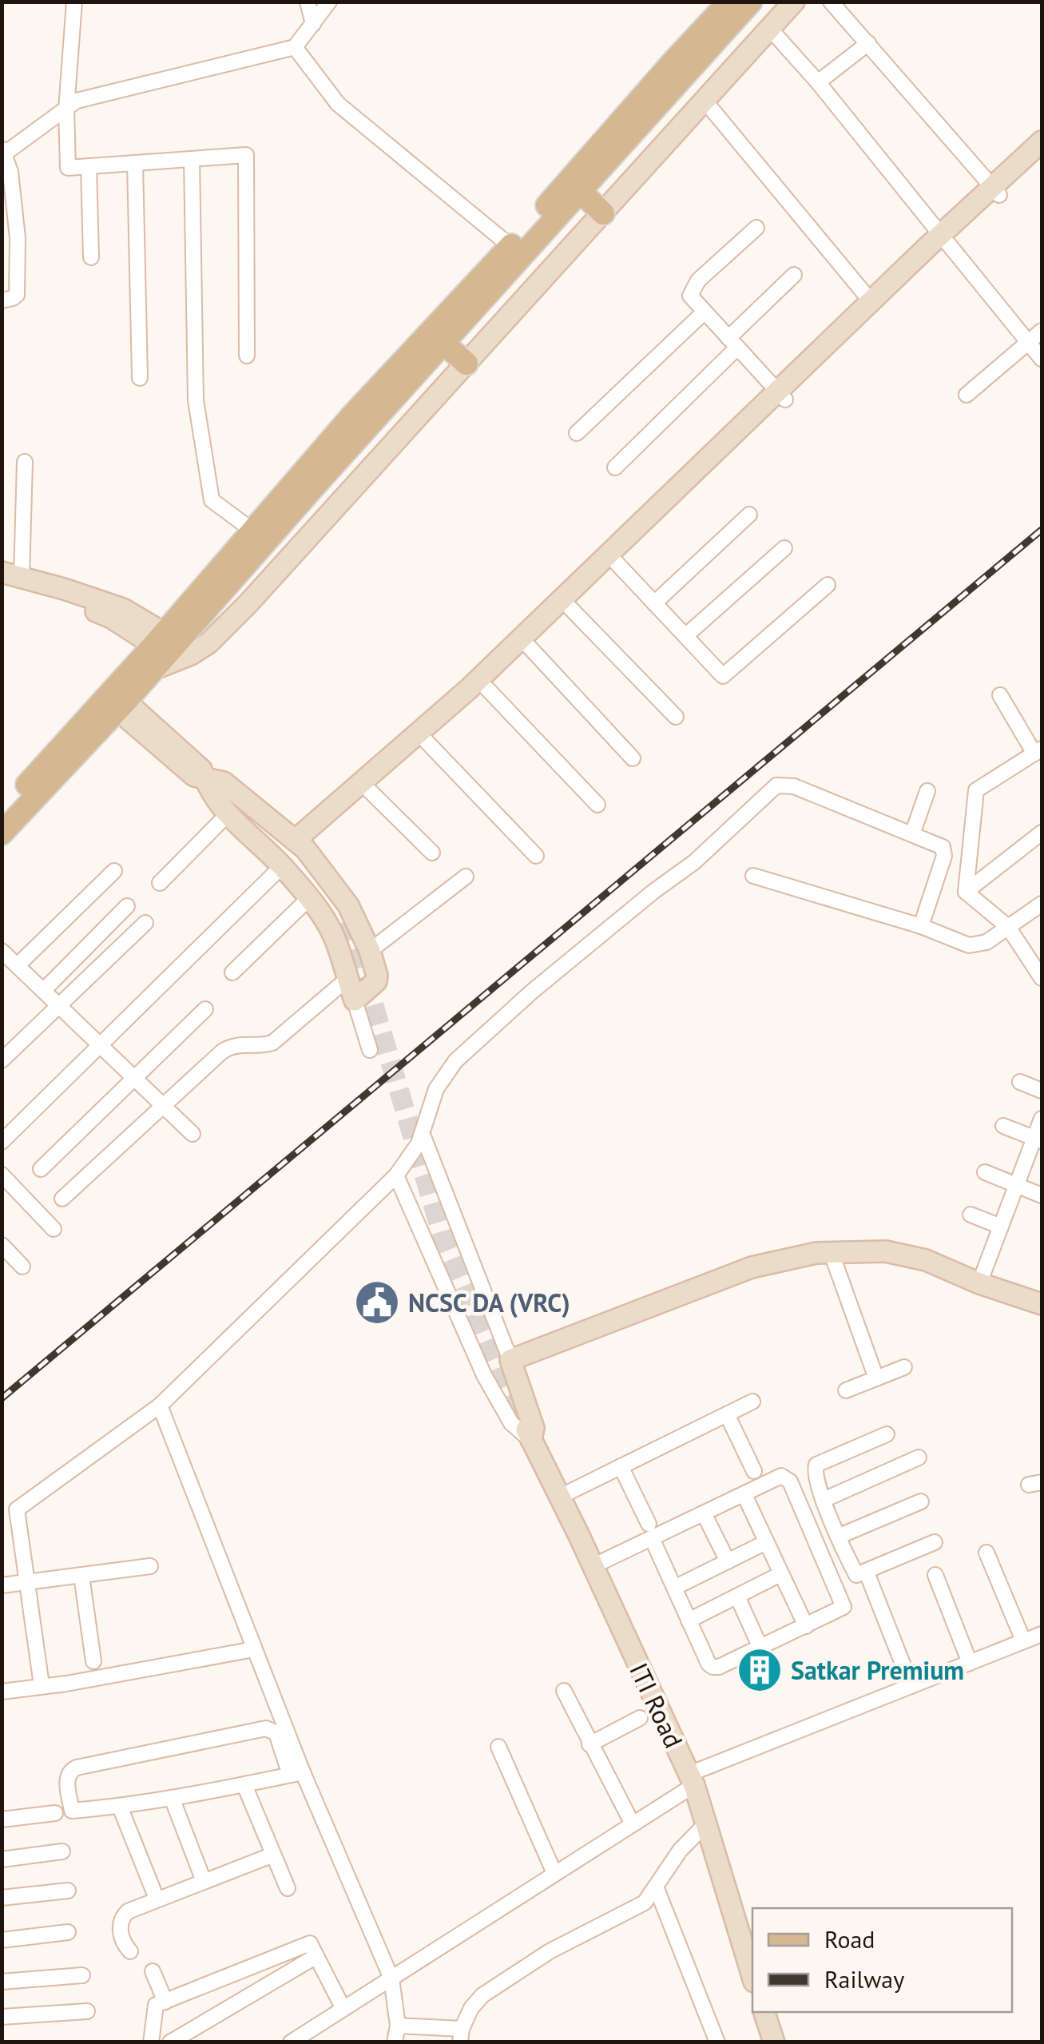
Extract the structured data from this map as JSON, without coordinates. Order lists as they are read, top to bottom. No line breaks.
{"streets":{"street":["ITI Road"]},"places":{"public building":["NCSC DA (VRC)"],"building":["Satkar Premium"]},"legend":["Road","Railway"]}
